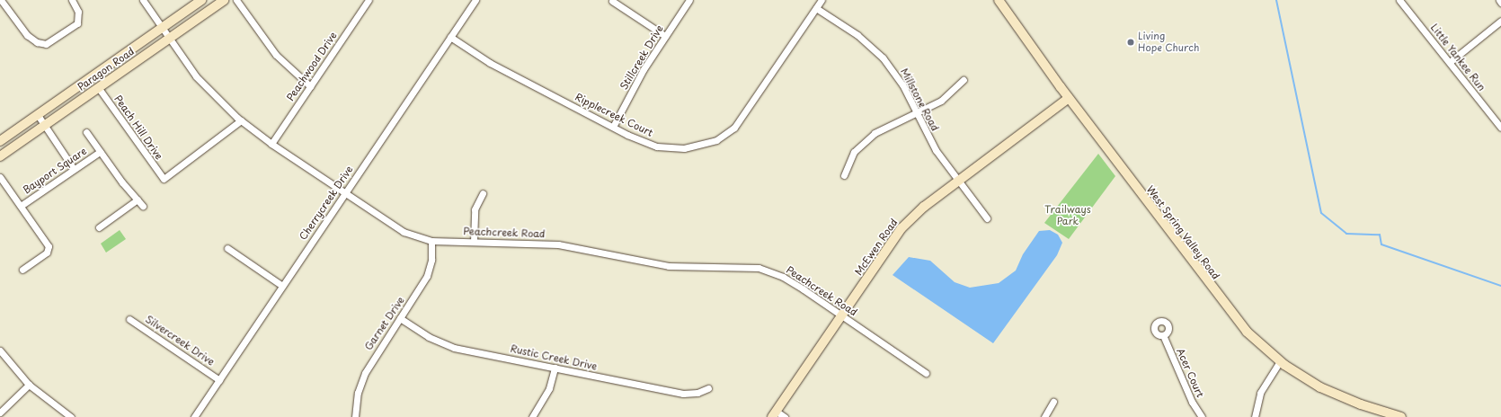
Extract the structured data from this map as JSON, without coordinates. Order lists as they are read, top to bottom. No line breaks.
{"streets":{"street":["Stillcreek Drive","Little Yankee Run","Peachwood Drive","Paragon Road","Millstone Road","Ripplecreek Court","Peach Hill Drive","Bayport Square","Cherrycreek Drive","Peachcreek Road","West Spring Valley Road","McEwen Road","Garnet Drive","Silvercreek Drive","Rustic Creek Drive","Acer Court"]},"crossings":[["Stillcreek Drive","Ripplecreek Court"],["Peachwood Drive","Peachcreek Road"],["Paragon Road","Peach Hill Drive"],["Paragon Road","Peachcreek Road"],["Millstone Road","Ripplecreek Court"],["Millstone Road","McEwen Road"],["Ripplecreek Court","Cherrycreek Drive"],["Peach Hill Drive","Peachcreek Road"],["Cherrycreek Drive","Peachcreek Road"],["Cherrycreek Drive","Silvercreek Drive"],["Peachcreek Road","McEwen Road"],["Peachcreek Road","Garnet Drive"],["West Spring Valley Road","McEwen Road"],["Garnet Drive","Rustic Creek Drive"]],"parks":["Trailways Park"],"places":["Living Hope Church"]}
